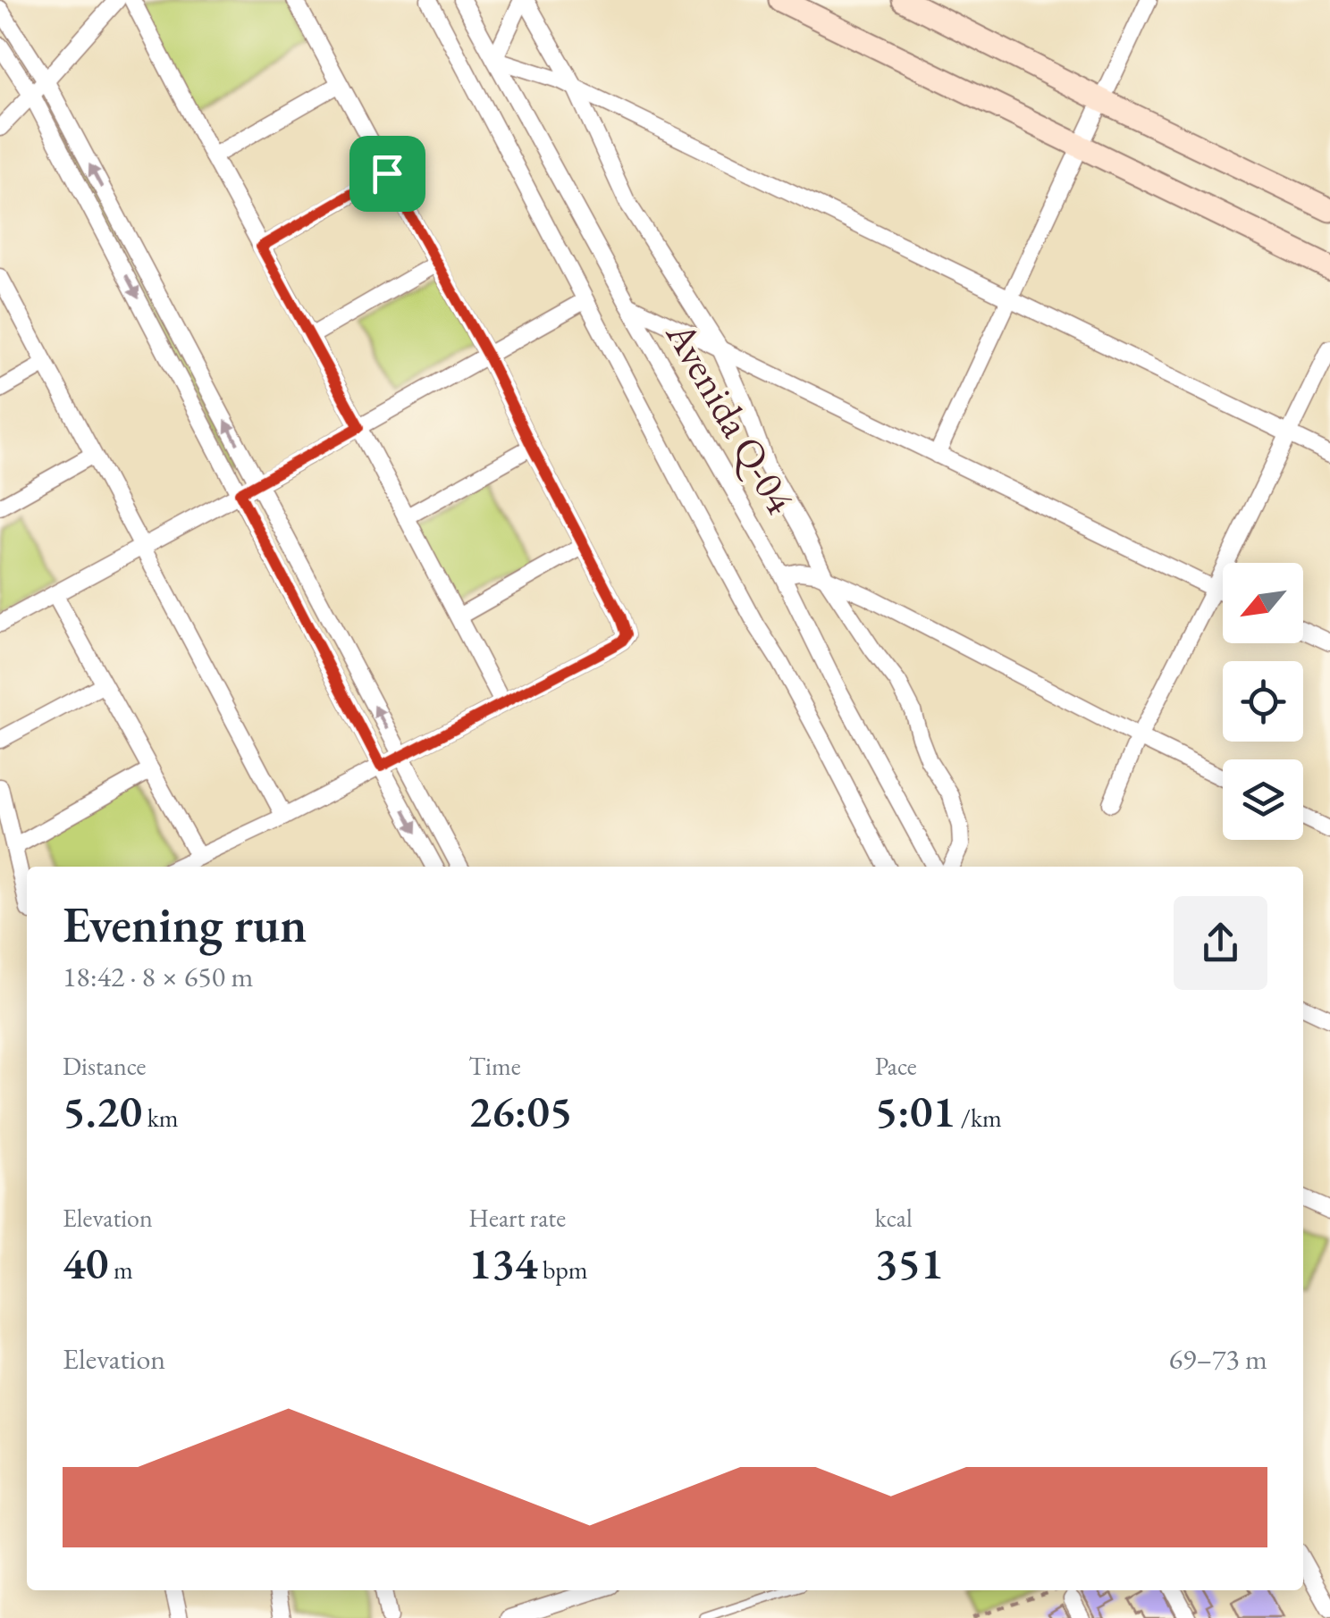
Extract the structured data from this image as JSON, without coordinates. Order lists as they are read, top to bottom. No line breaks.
{"streets":{"street":["Avenida Q-04"]},"north":"bottom left","page":{"heading":["Evening run","18:42 · 8 × 650 m"],"stats":[["Distance","5.20 km"],["Time","26:05"],["Pace","5:01 /km"],["Elevation","40 m"],["Heart rate","134 bpm"],["kcal","351"]],"chart":["Elevation","69–73 m"]}}
